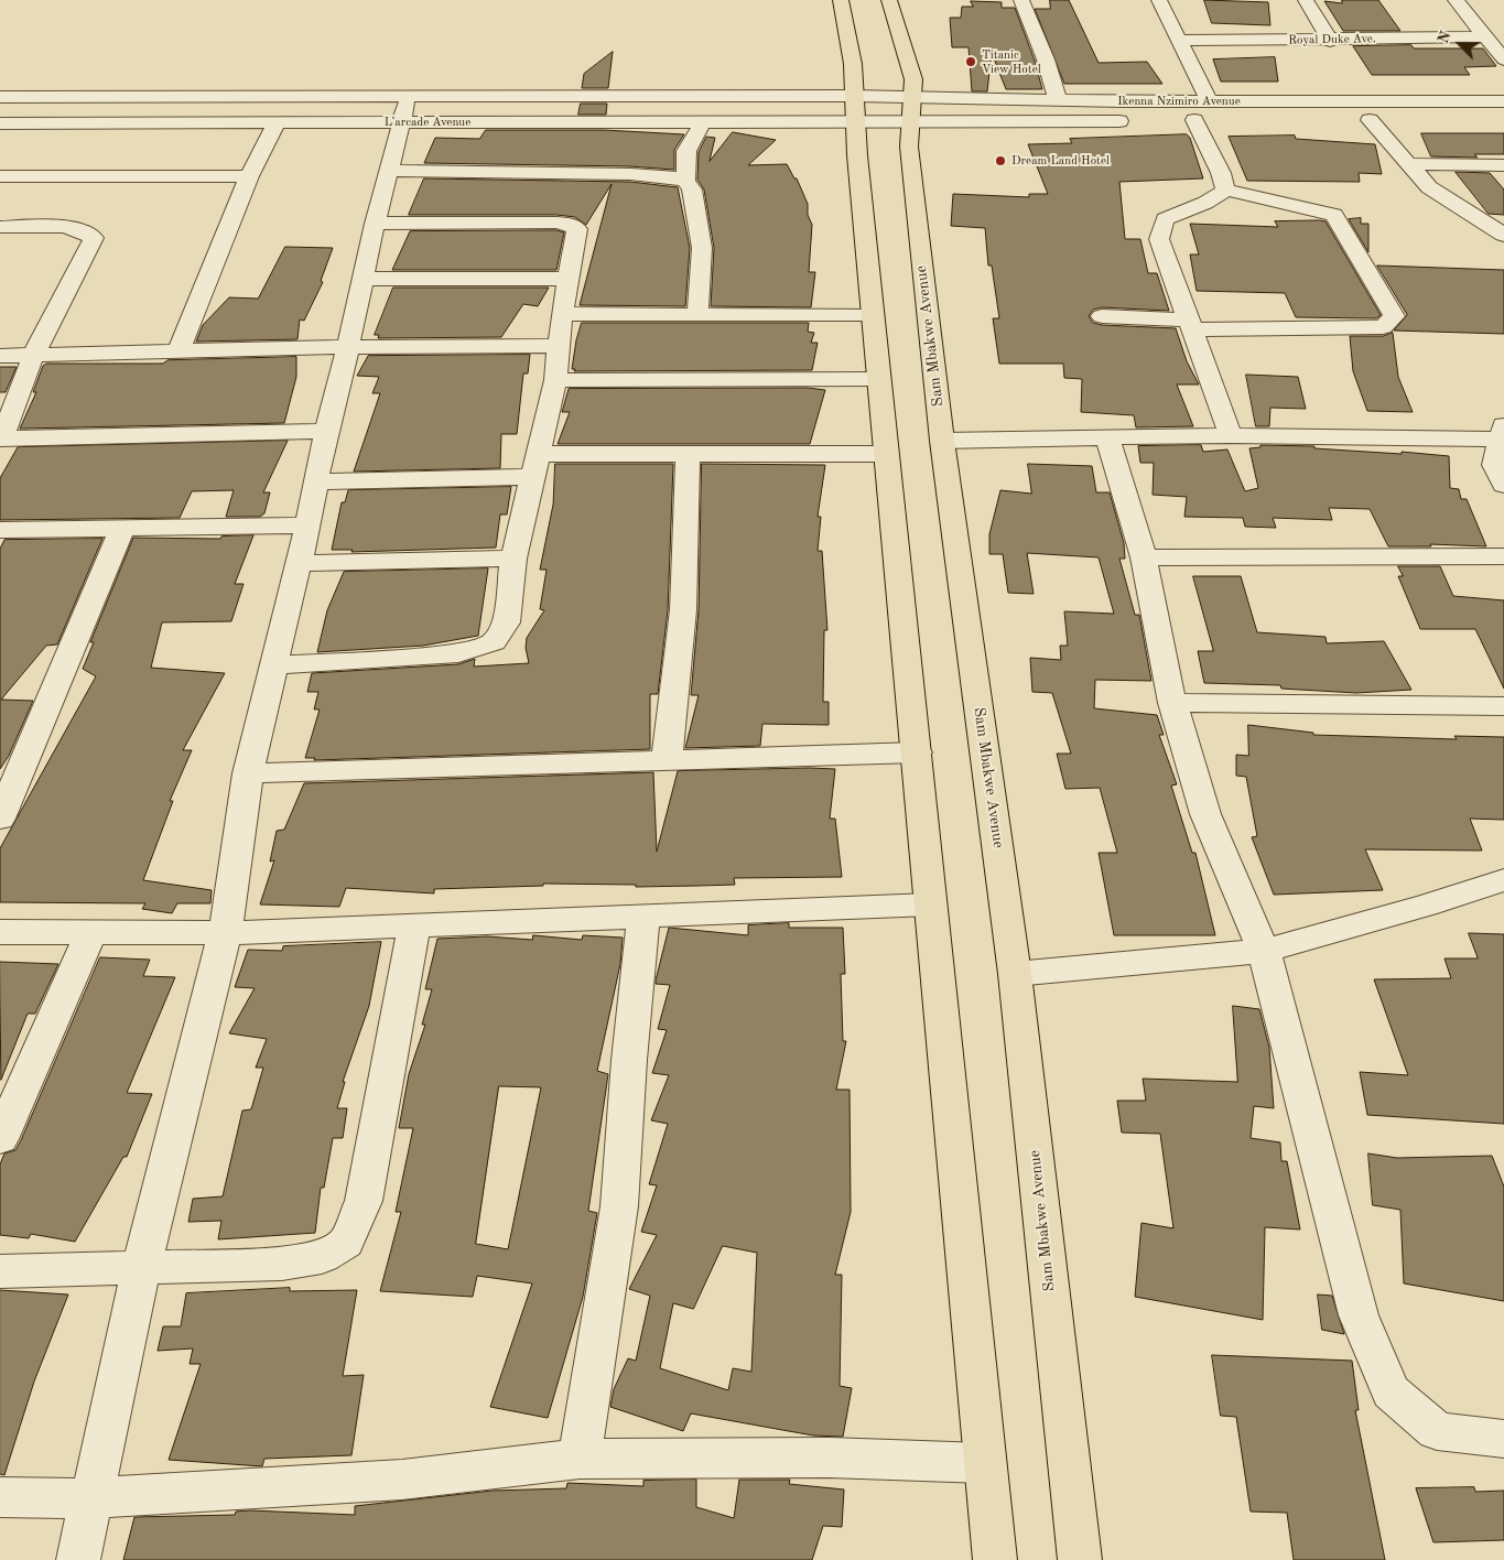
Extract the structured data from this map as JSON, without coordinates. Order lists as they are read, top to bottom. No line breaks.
{"streets":{"main road":["Sam Mbakwe Avenue"],"street":["Royal Duke Ave.","Ikenna Nzimiro Avenue","L’arcade Avenue"]},"crossings":[["Ikenna Nzimiro Avenue","L’arcade Avenue"],["Ikenna Nzimiro Avenue","Sam Mbakwe Avenue"]],"places":["Titanic View Hotel","Dream Land Hotel"],"north":"top left"}
